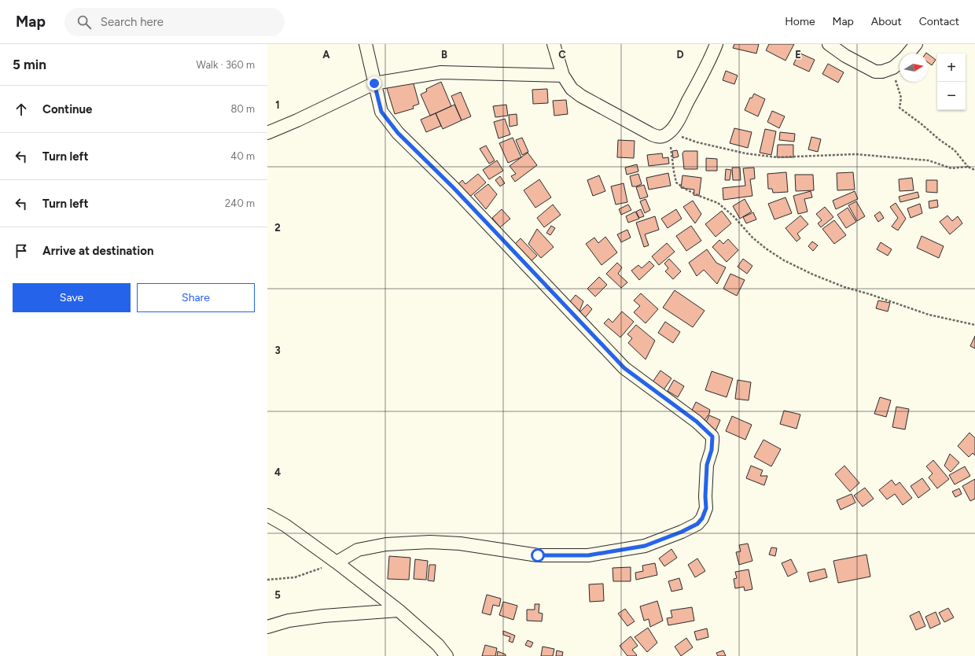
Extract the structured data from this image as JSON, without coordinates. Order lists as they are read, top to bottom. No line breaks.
{"north":"right","page":{"header":"Map","search":"Search here","nav":["Home","Map","About","Contact"],"heading":["5 min","Walk · 360 m"],"map_buttons":["+","−"],"list":[["Continue","80 m"],["Turn left","40 m"],["Turn left","240 m"],"Arrive at destination"],"buttons":["Save","Share"]},"grid":{"columns":["A","B","C","D","E"],"rows":["1","2","3","4","5"]}}
